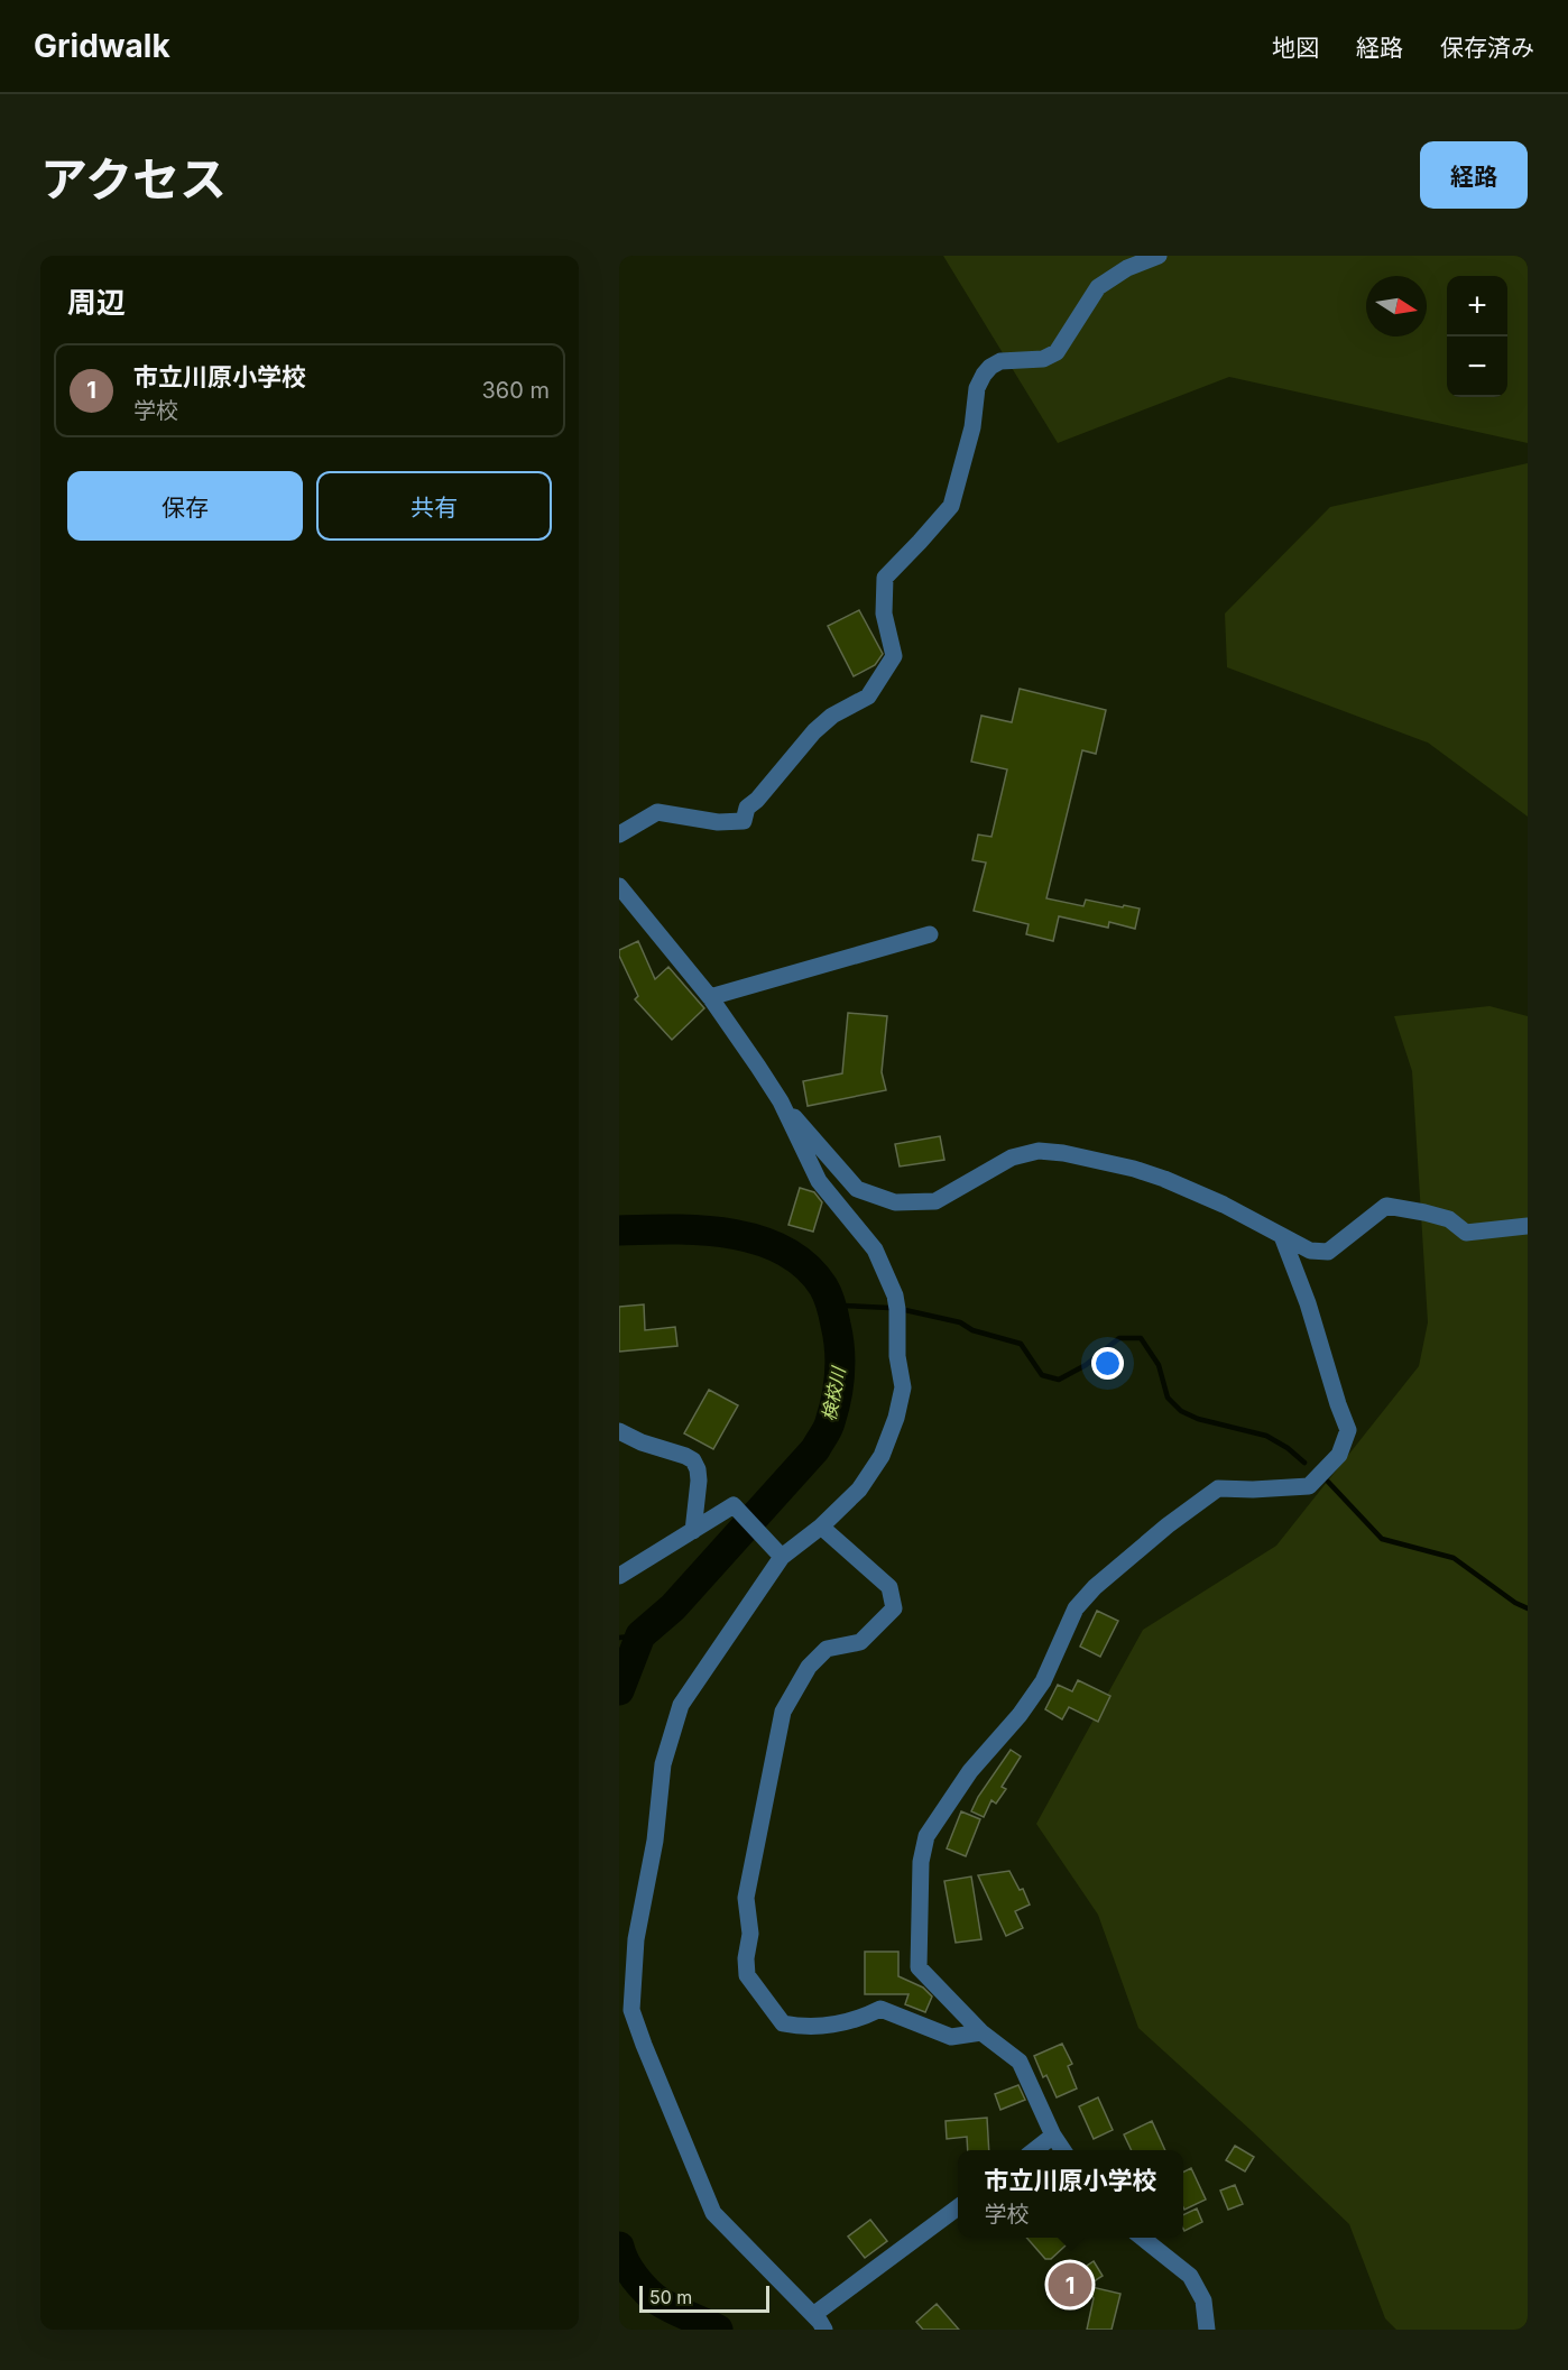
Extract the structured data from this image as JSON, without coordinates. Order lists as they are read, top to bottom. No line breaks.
{"water":["検校川"],"scale_bar":"50 m","north":"right","page":{"header":"Gridwalk","nav":["地図","経路","保存済み"],"title":"アクセス","buttons":["経路",["保存","共有"]],"heading":"周辺","map_buttons":["+","−"],"list":[{"mark":"1","name":"市立川原小学校","note":"学校","value":"360 m"}],"popup":["市立川原小学校","学校"],"pins":"1","scale":"50 m"}}
